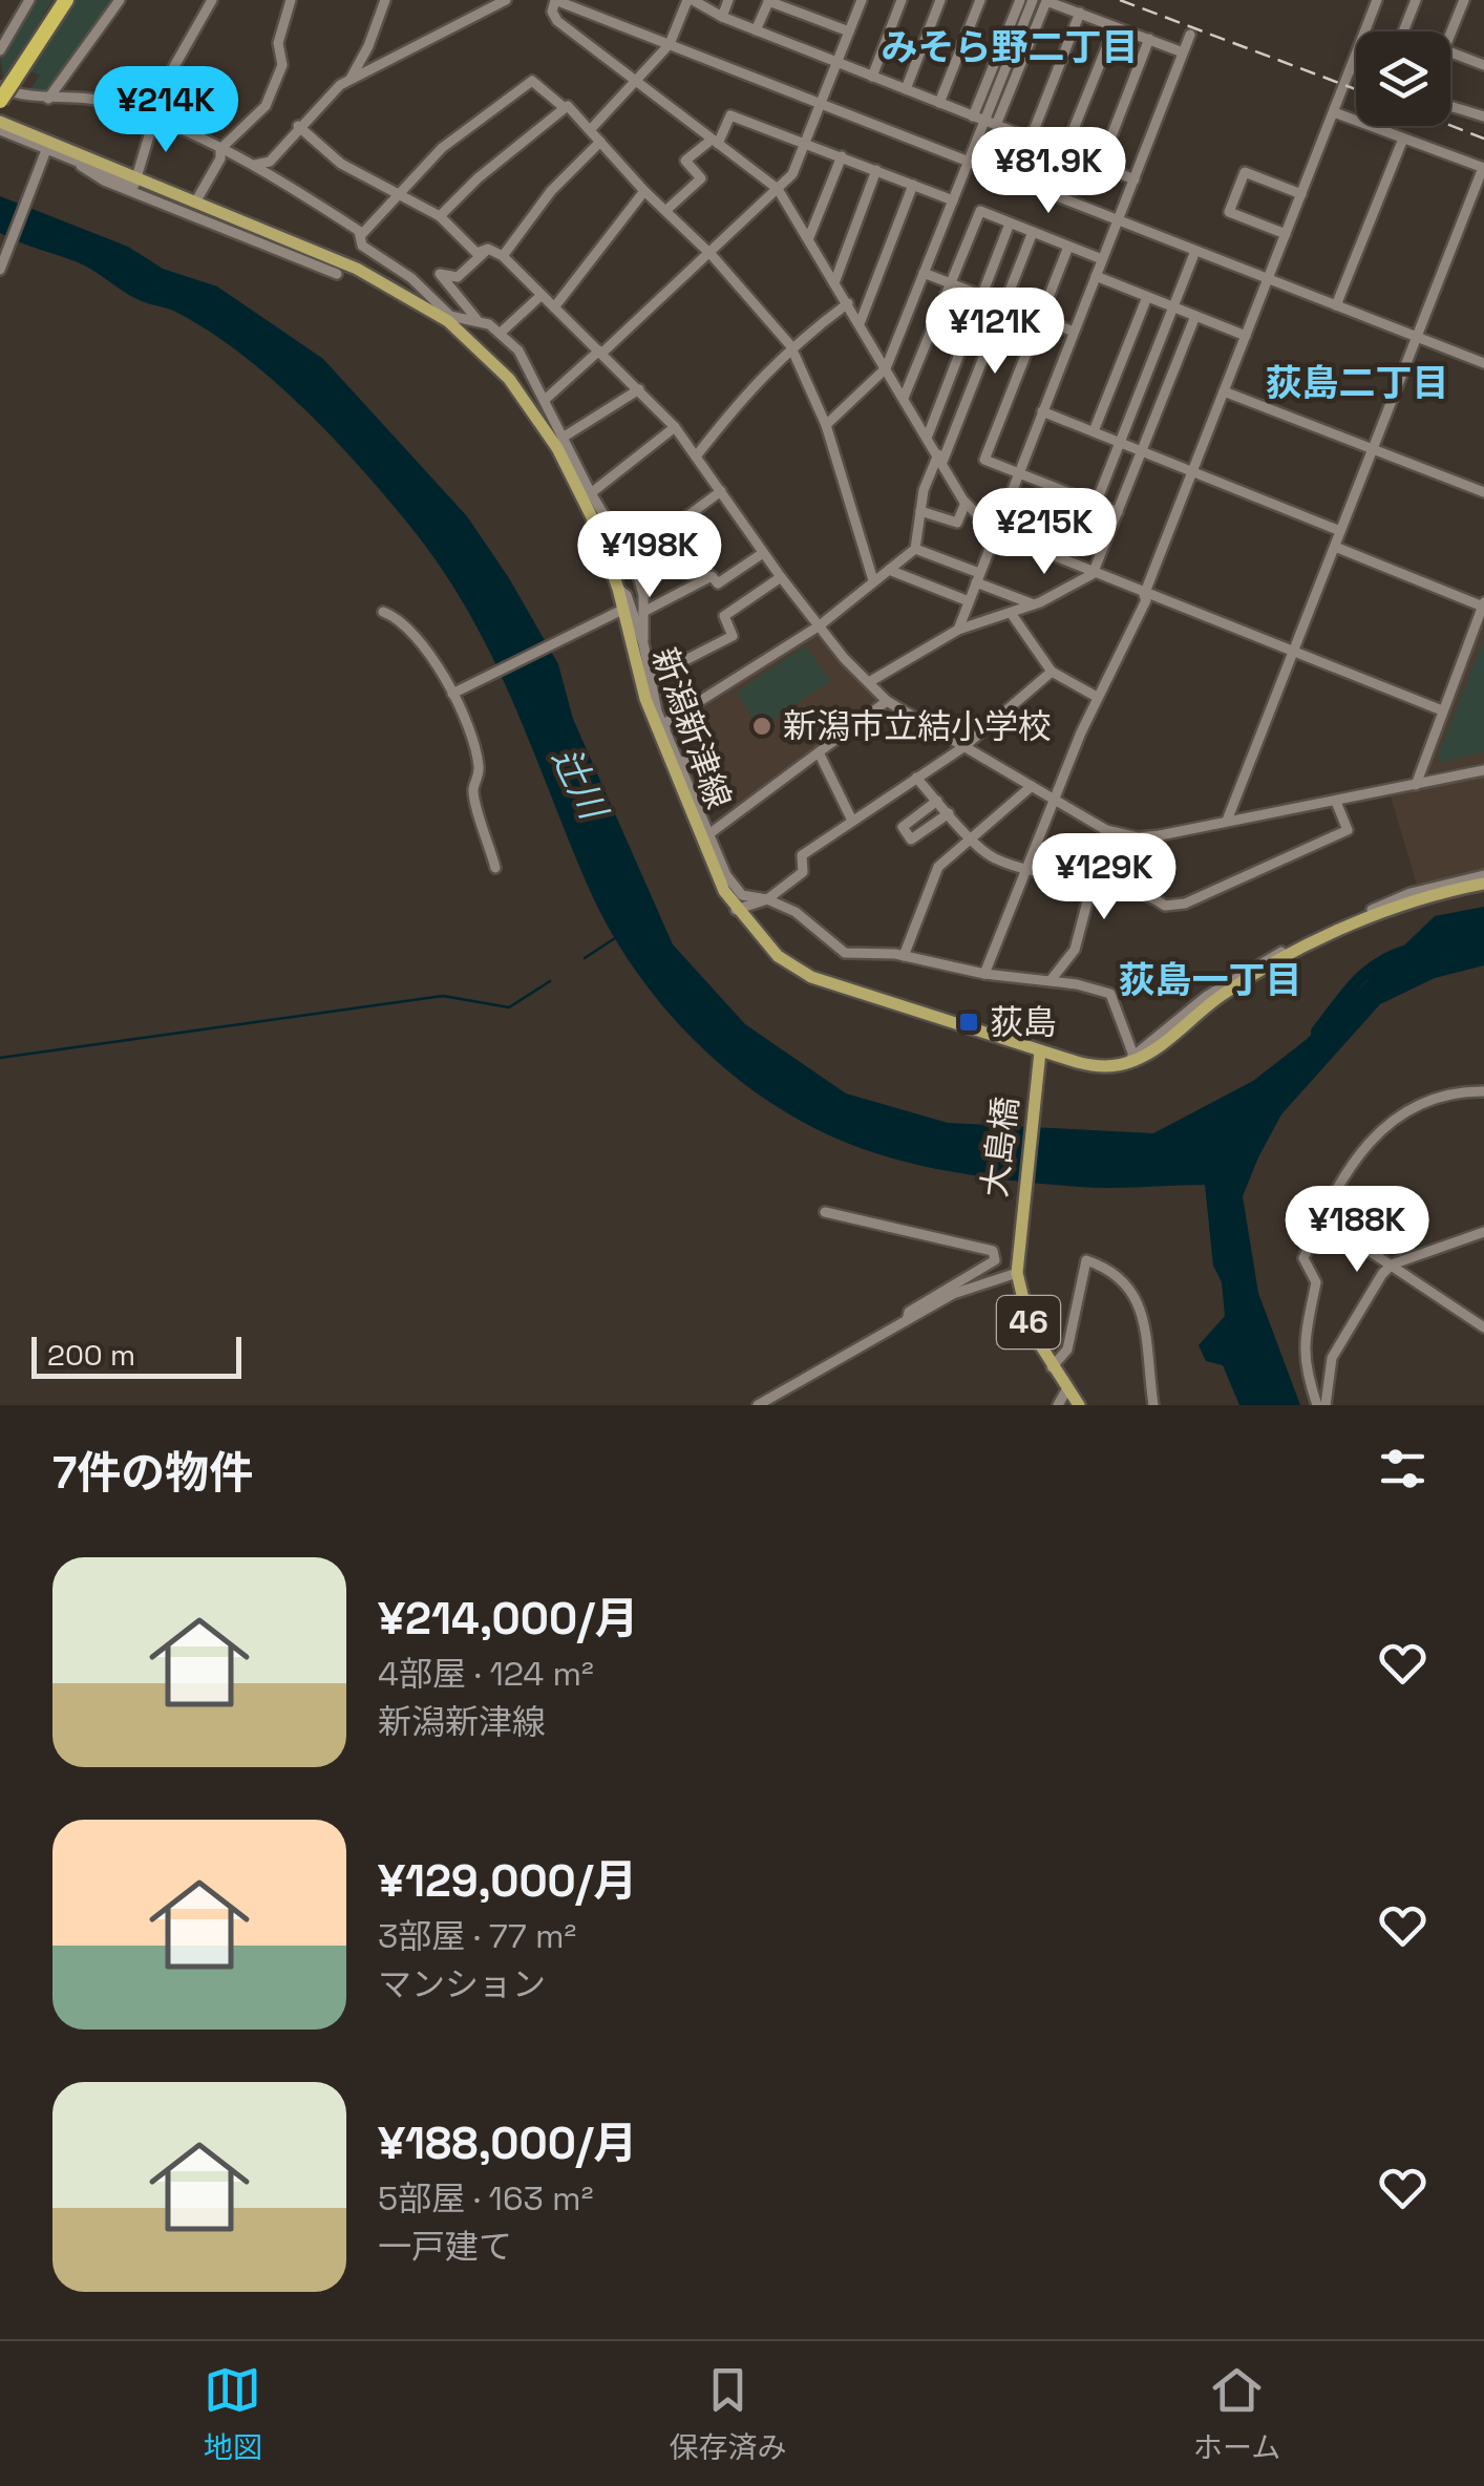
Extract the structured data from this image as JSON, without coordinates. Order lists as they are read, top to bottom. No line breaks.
{"streets":{"main road":["新潟新津線","大島橋","46"]},"crossings":[["新潟新津線","大島橋"],["大島橋","46"]],"districts":["みそら野二丁目","荻島二丁目","荻島一丁目"],"water":["辻川"],"places":{"other":["新潟市立結小学校"],"transit":["荻島"]},"scale_bar":"200 m","page":{"price":["¥214K","¥81.9K","¥121K","¥215K","¥198K","¥129K","¥188K"],"scale":"200 m","heading":"7件の物件","list":[{"name":"¥214,000/月","note":"4部屋 · 124 m² · 新潟新津線"},{"name":"¥129,000/月","note":"3部屋 · 77 m² · マンション"},{"name":"¥188,000/月","note":"5部屋 · 163 m² · 一戸建て"}],"tabs":["地図","保存済み","ホーム"]}}
